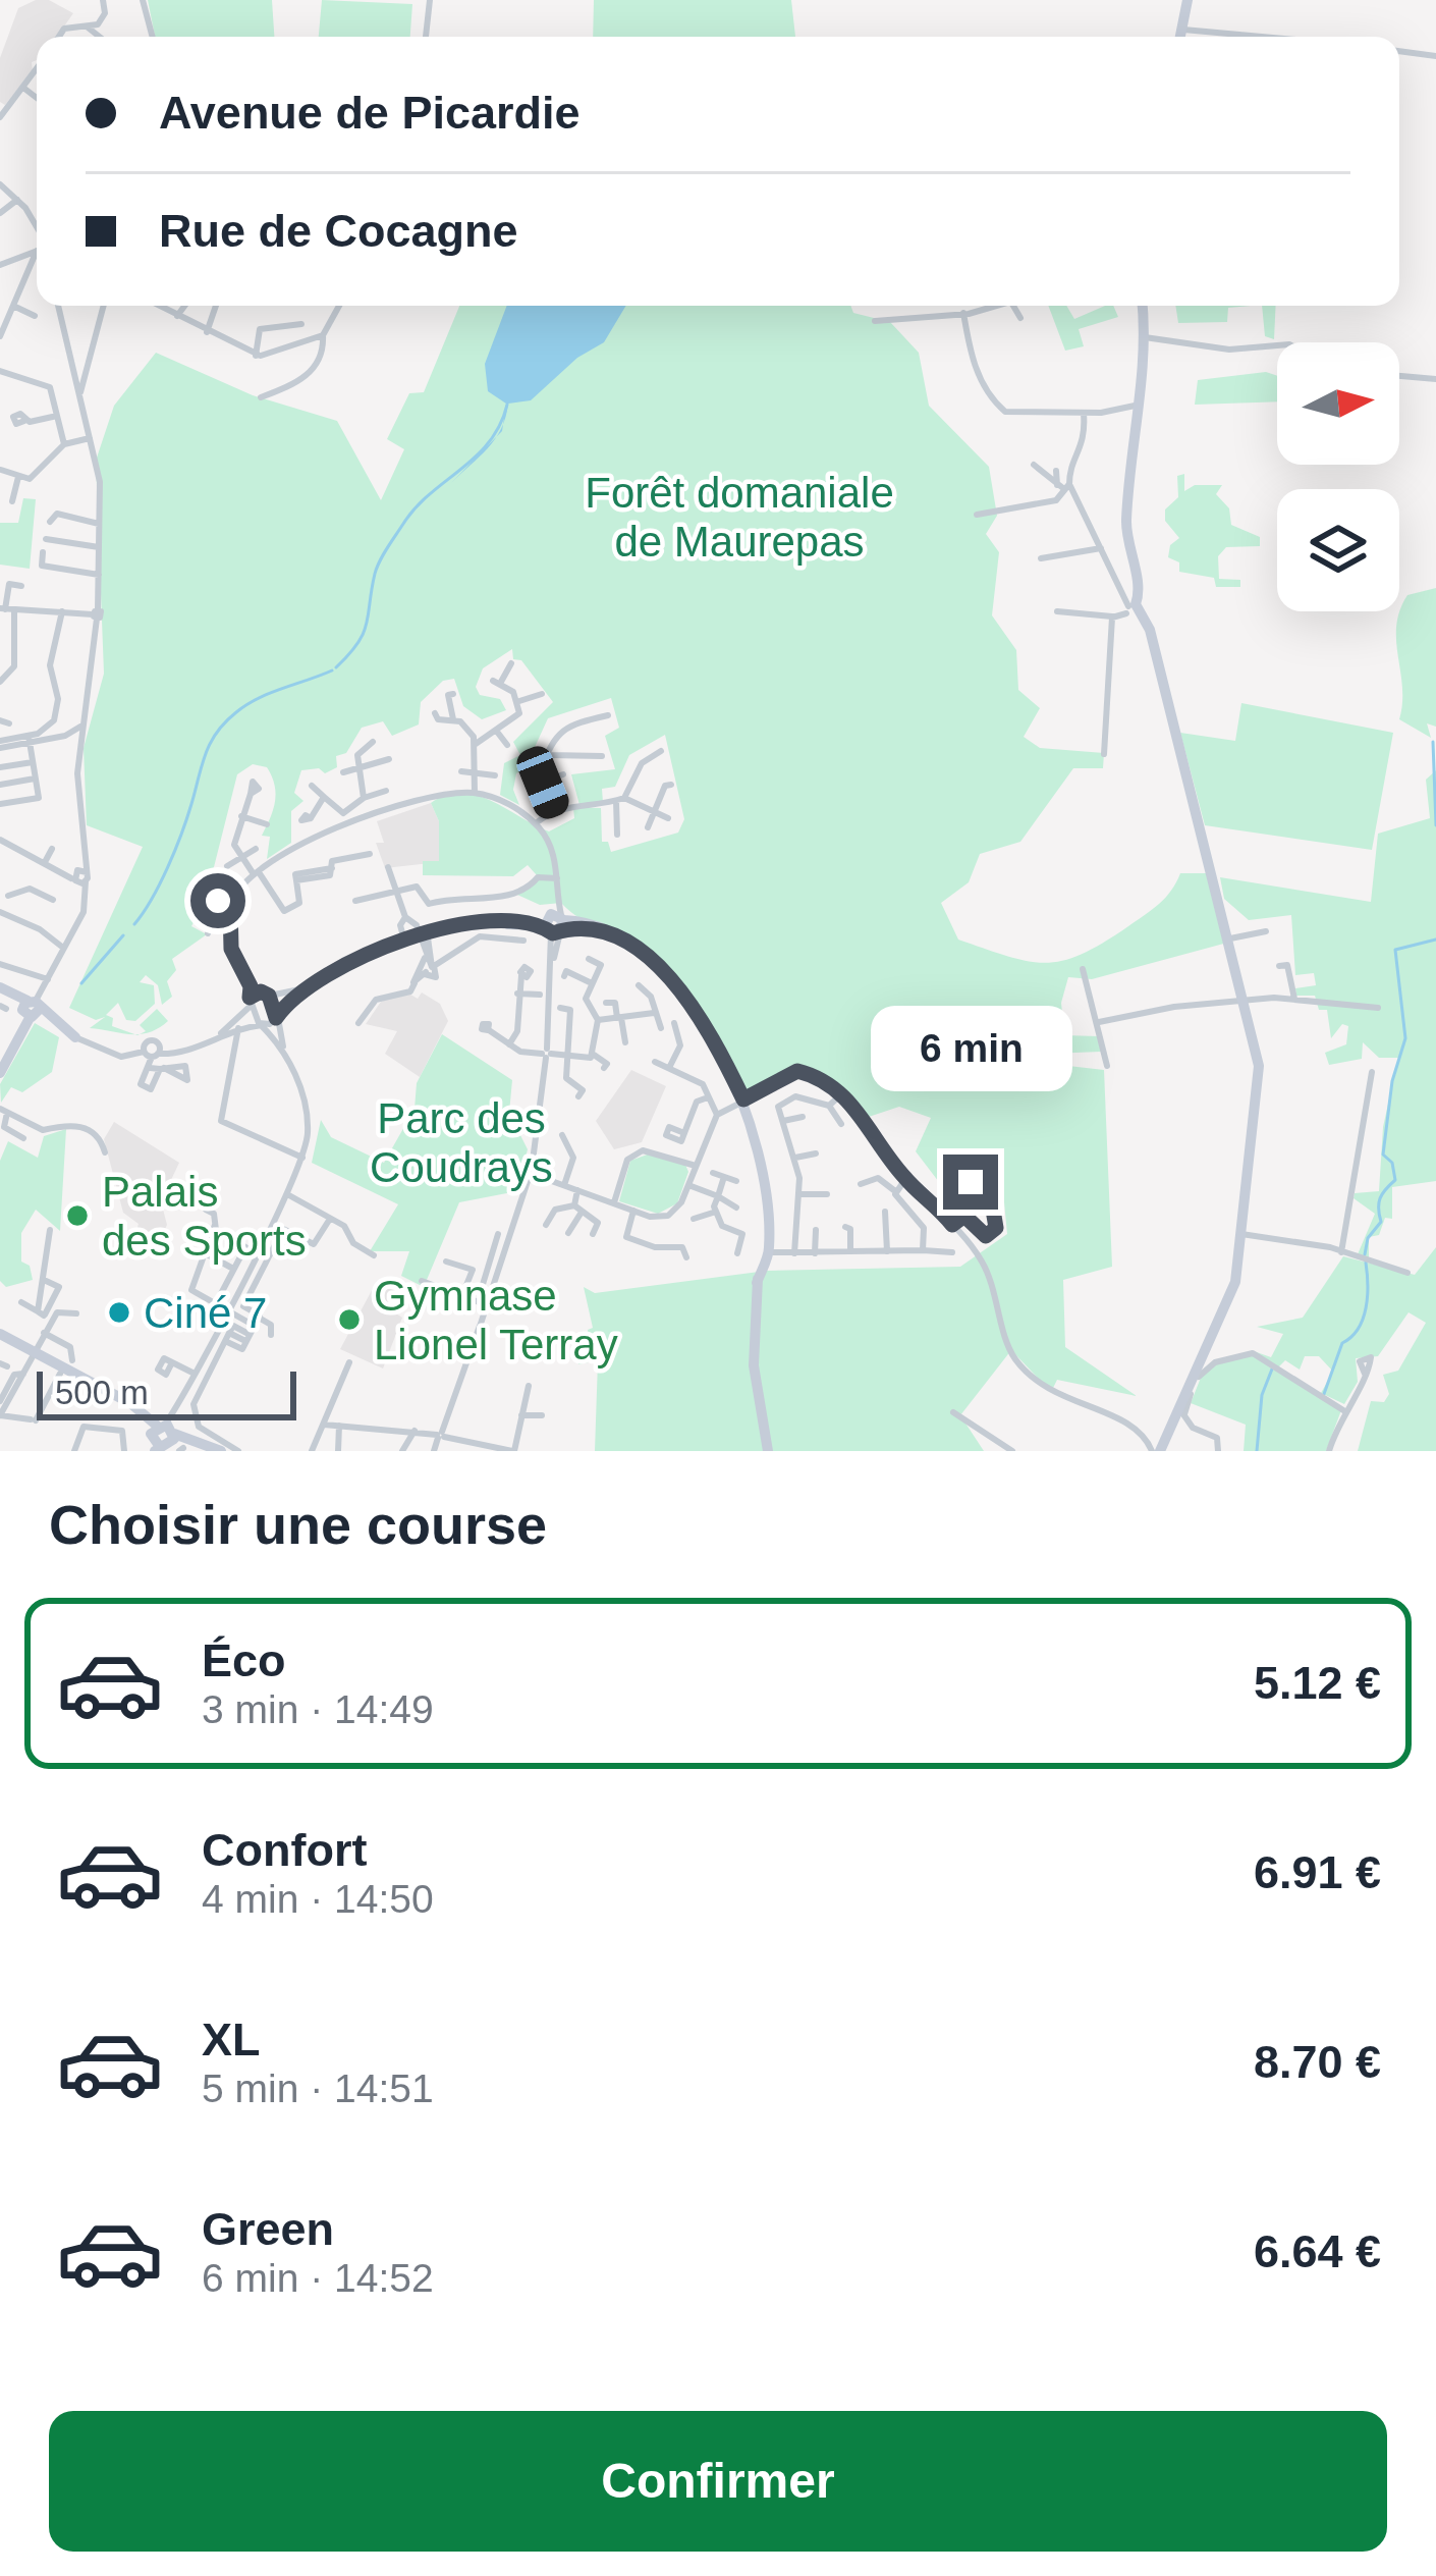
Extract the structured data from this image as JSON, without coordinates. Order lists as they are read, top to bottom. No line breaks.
{"parks":["Forêt domaniale de Maurepas","Parc des Coudrays"],"places":["Palais des Sports","Ciné 7","Gymnase Lionel Terray"],"scale_bar":"500 m","north":"right","page":{"banner":["Avenue de Picardie","Rue de Cocagne"],"bubble":"6 min","scale":"500 m","heading":"Choisir une course","list":[{"name":"Éco","note":"3 min · 14:49","value":"5.12 €"},{"name":"Confort","note":"4 min · 14:50","value":"6.91 €"},{"name":"XL","note":"5 min · 14:51","value":"8.70 €"},{"name":"Green","note":"6 min · 14:52","value":"6.64 €"}],"buttons":"Confirmer"}}
